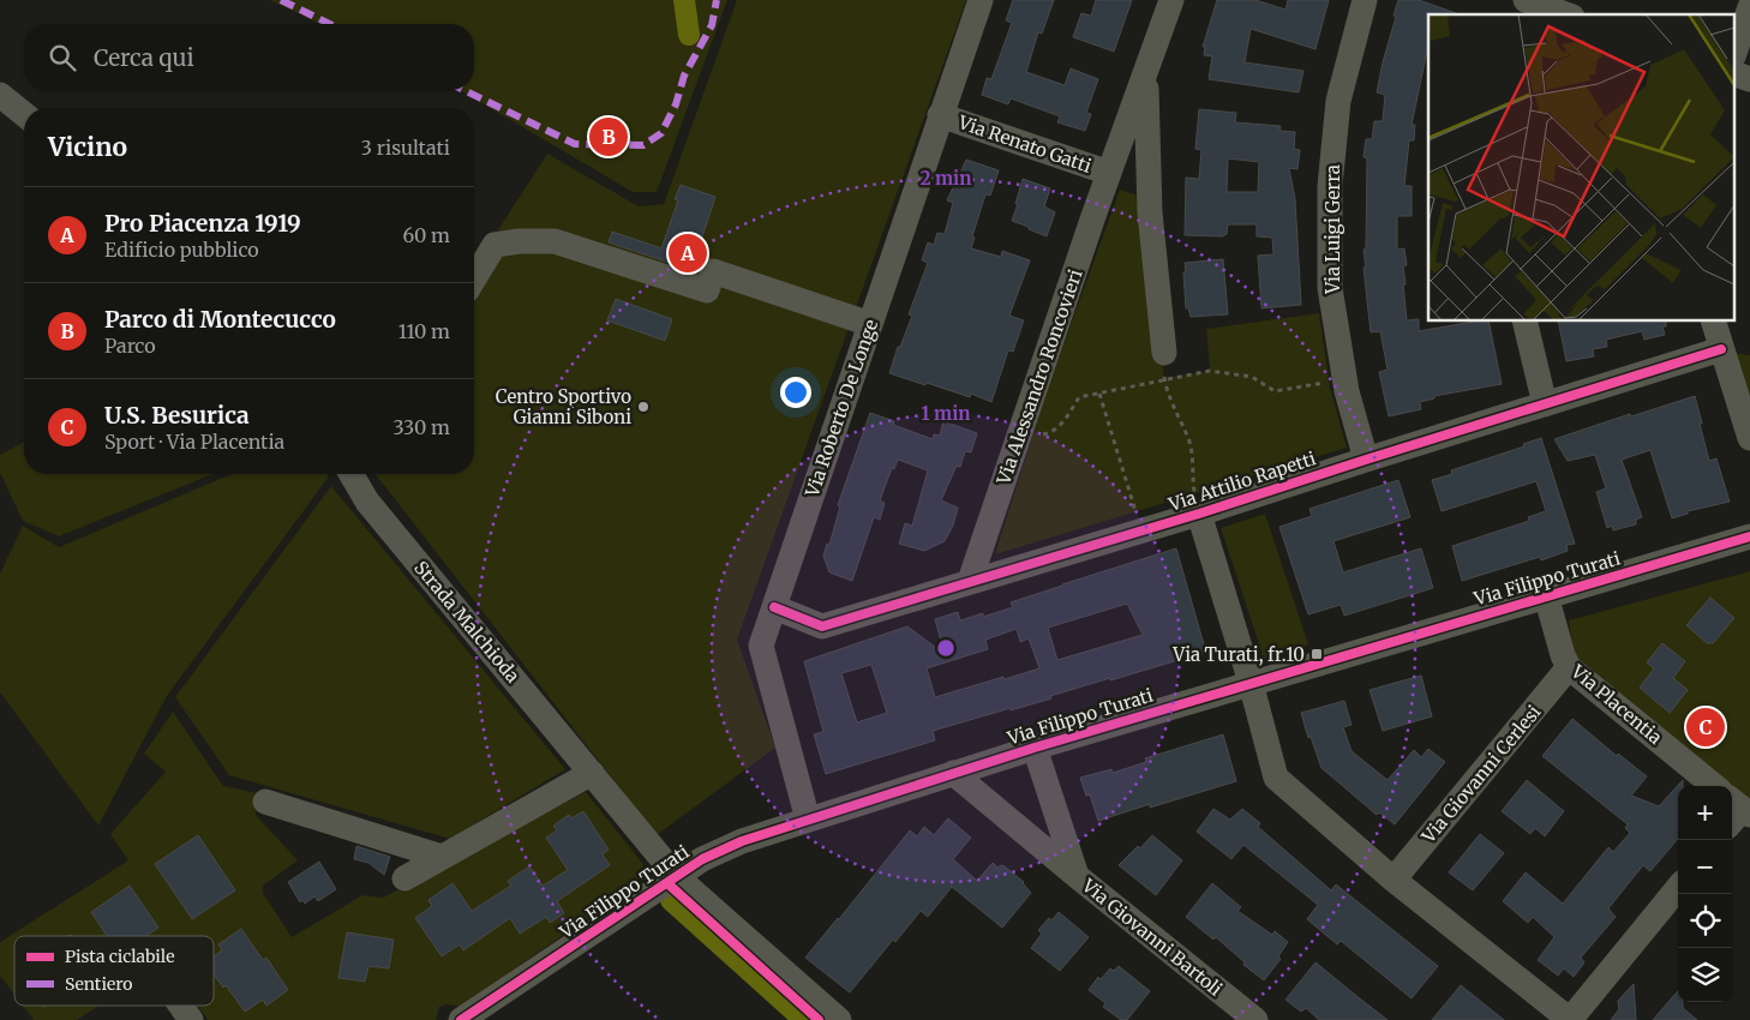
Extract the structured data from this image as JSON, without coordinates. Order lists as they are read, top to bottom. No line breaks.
{"streets":{"street":["Via Renato Gatti","Via Luigi Gerra","Via Alessandro Roncovieri","Via Roberto De Longe","Via Attilio Rapetti","Via Filippo Turati","Strada Malchioda","Via Placentia","Via Giovanni Cerlesi","Via Giovanni Bartoli"]},"crossings":[["Via Renato Gatti","Via Alessandro Roncovieri"],["Via Renato Gatti","Via Roberto De Longe"],["Via Luigi Gerra","Via Attilio Rapetti"],["Via Alessandro Roncovieri","Via Attilio Rapetti"],["Via Roberto De Longe","Via Attilio Rapetti"],["Via Roberto De Longe","Via Filippo Turati"],["Via Filippo Turati","Strada Malchioda"],["Via Filippo Turati","Via Placentia"],["Via Filippo Turati","Via Giovanni Bartoli"],["Via Placentia","Via Giovanni Cerlesi"]],"places":{"other":["Centro Sportivo Gianni Siboni"],"transit":["Via Turati, fr.10"]},"legend":["Pista ciclabile","Sentiero"],"page":{"search":"Cerca qui","heading":["Vicino","3 risultati"],"pins":["B","A","C"],"list":[{"mark":"A","name":"Pro Piacenza 1919","note":"Edificio pubblico","value":"60 m"},{"mark":"B","name":"Parco di Montecucco","note":"Parco","value":"110 m"},{"mark":"C","name":"U.S. Besurica","note":"Sport · Via Placentia","value":"330 m"}],"map_buttons":["+","−"]},"rings":["2 min","1 min"]}
